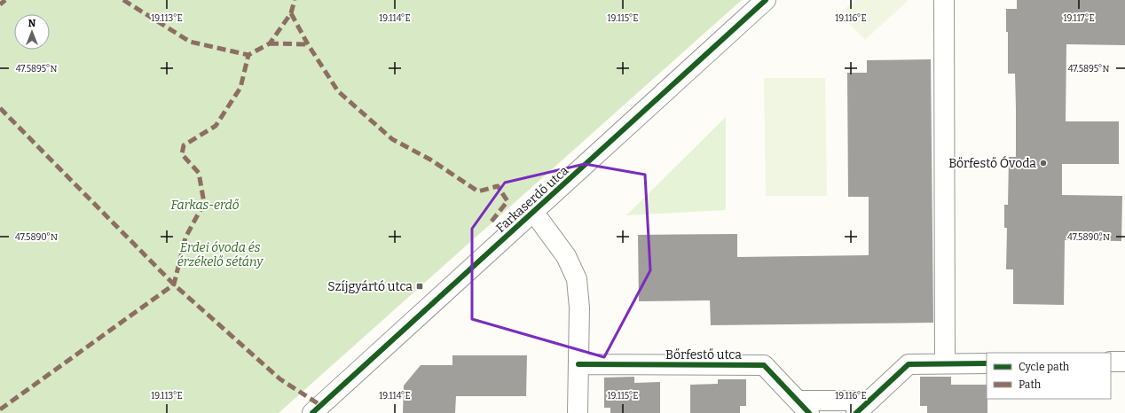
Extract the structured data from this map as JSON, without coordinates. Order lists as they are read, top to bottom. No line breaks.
{"streets":{"street":["Farkaserdő utca","Bőrfestő utca"]},"parks":["Farkas-erdő","Erdei óvoda és érzékelő sétány"],"places":{"other":["Bőrfestő Óvoda"],"transit":["Szíjgyártó utca"]},"legend":["Cycle path","Path"],"north":"top","coordinates":["19.113°E","19.114°E","19.115°E","19.116°E","19.117°E","47.5895°N","47.5890°N"]}
